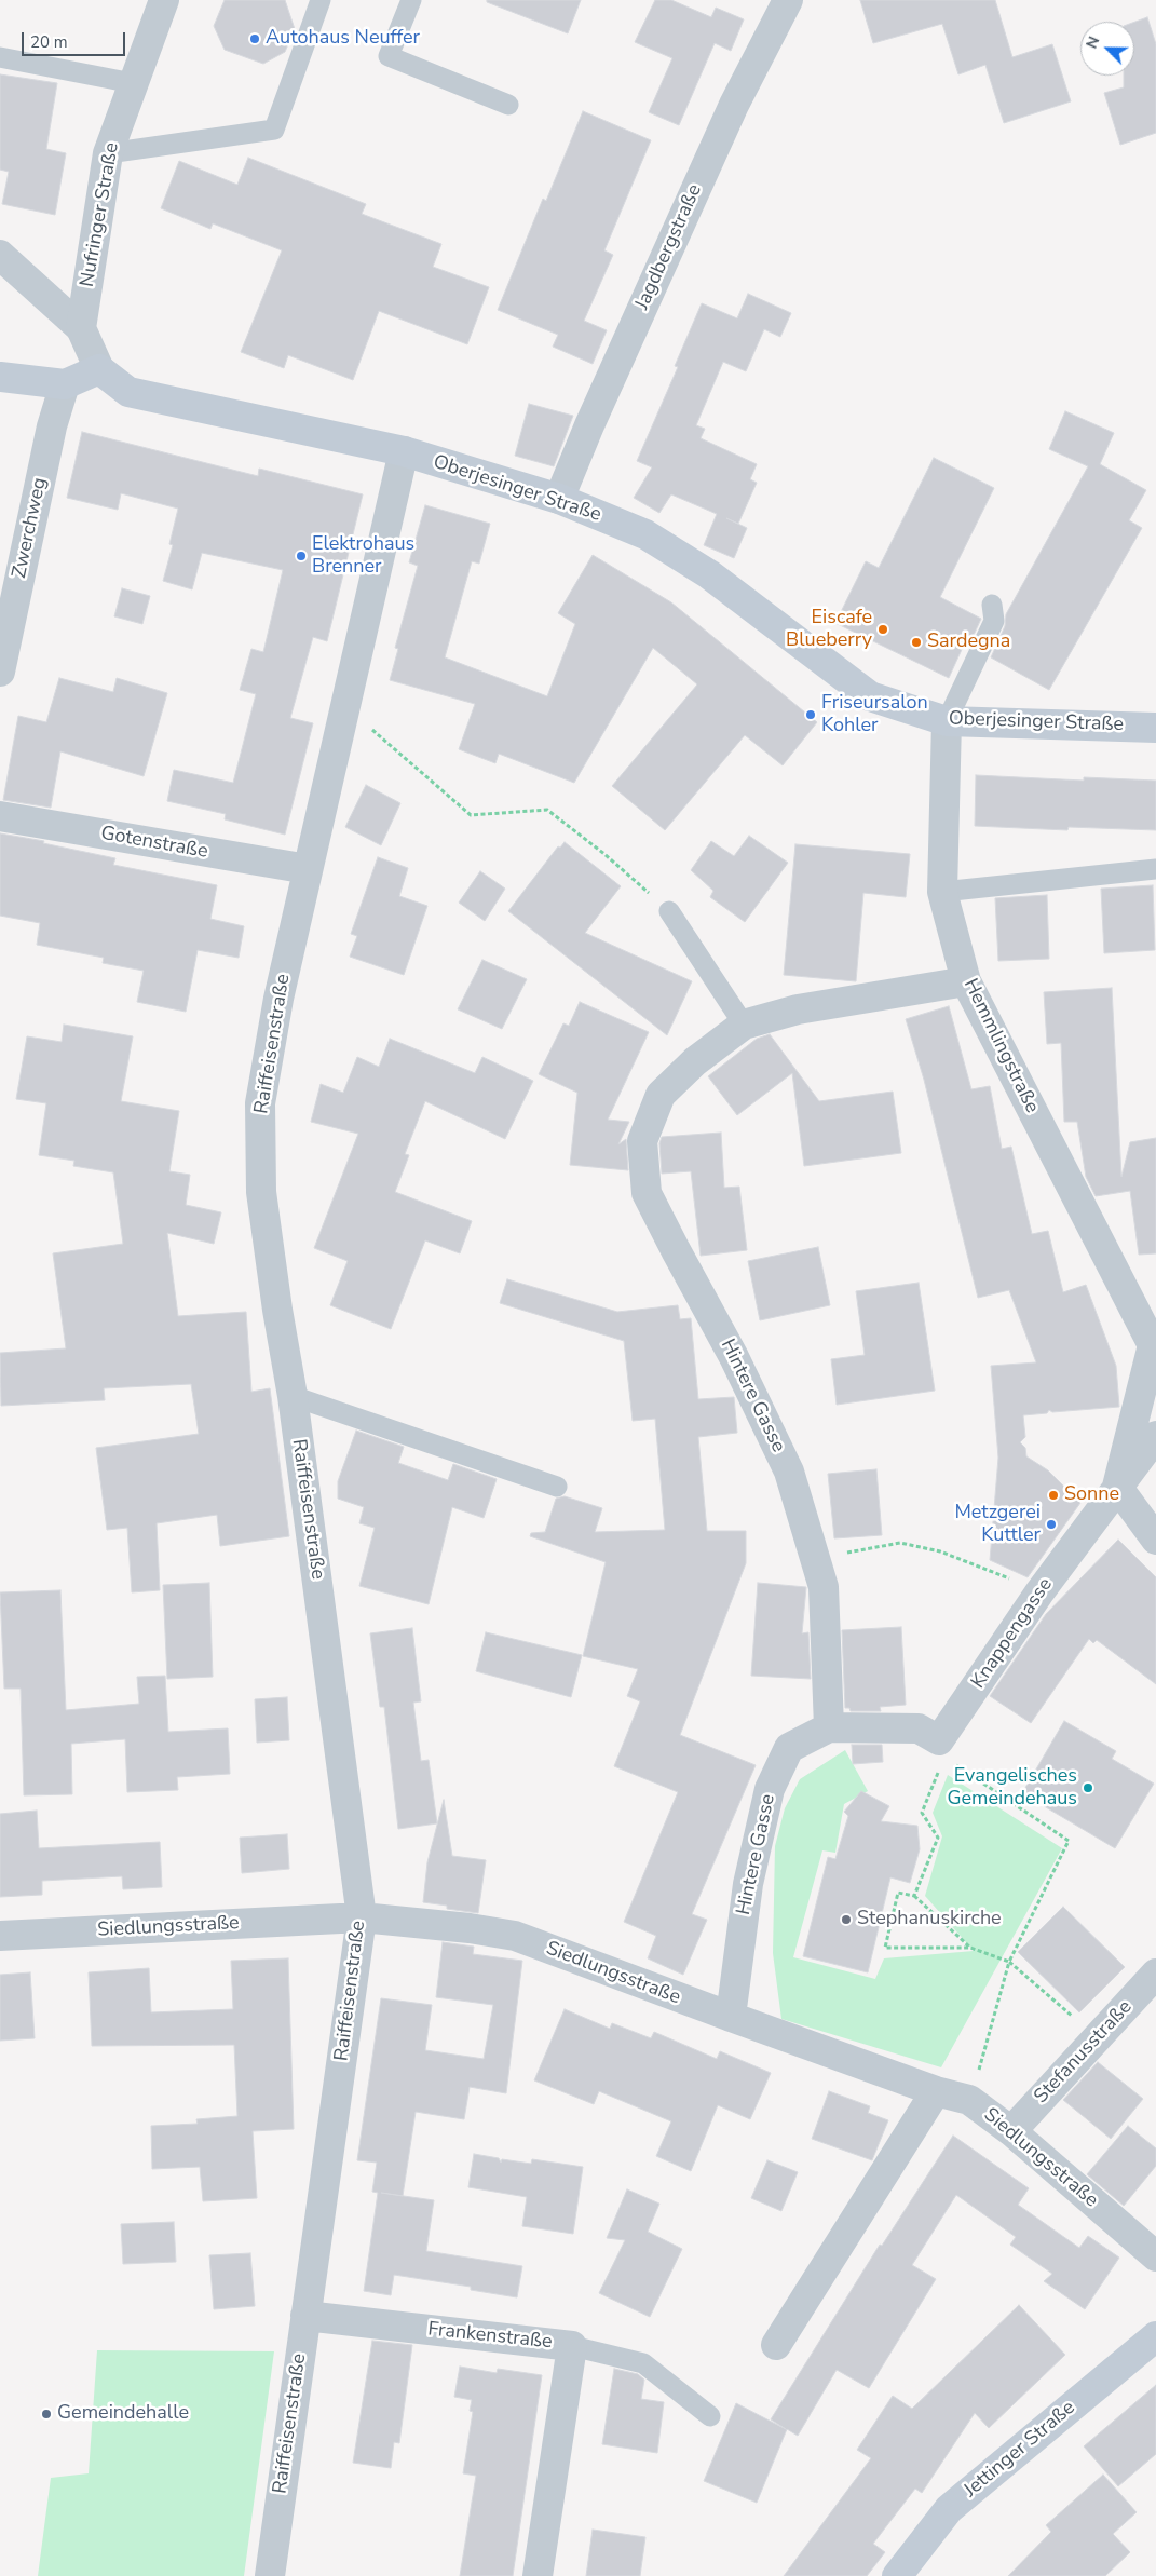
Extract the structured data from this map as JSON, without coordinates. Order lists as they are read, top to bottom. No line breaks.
{"streets":{"main road":["Oberjesinger Straße","Jettinger Straße"],"street":["Nufringer Straße","Jagdbergstraße","Zwerchweg","Gotenstraße","Raiffeisenstraße","Hemmlingstraße","Hintere Gasse","Knappengasse","Siedlungsstraße","Stefanusstraße","Frankenstraße"]},"crossings":[["Jagdbergstraße","Oberjesinger Straße"],["Oberjesinger Straße","Raiffeisenstraße"],["Oberjesinger Straße","Hemmlingstraße"],["Gotenstraße","Raiffeisenstraße"],["Raiffeisenstraße","Siedlungsstraße"],["Raiffeisenstraße","Frankenstraße"],["Hemmlingstraße","Hintere Gasse"],["Hemmlingstraße","Knappengasse"],["Hintere Gasse","Siedlungsstraße"],["Siedlungsstraße","Stefanusstraße"]],"places":["Autohaus Neuffer","Elektrohaus Brenner","Eiscafe Blueberry","Sardegna","Friseursalon Kohler","Sonne","Metzgerei Kuttler","Evangelisches Gemeindehaus","Stephanuskirche","Gemeindehalle"],"scale_bar":"20 m","north":"top left"}
